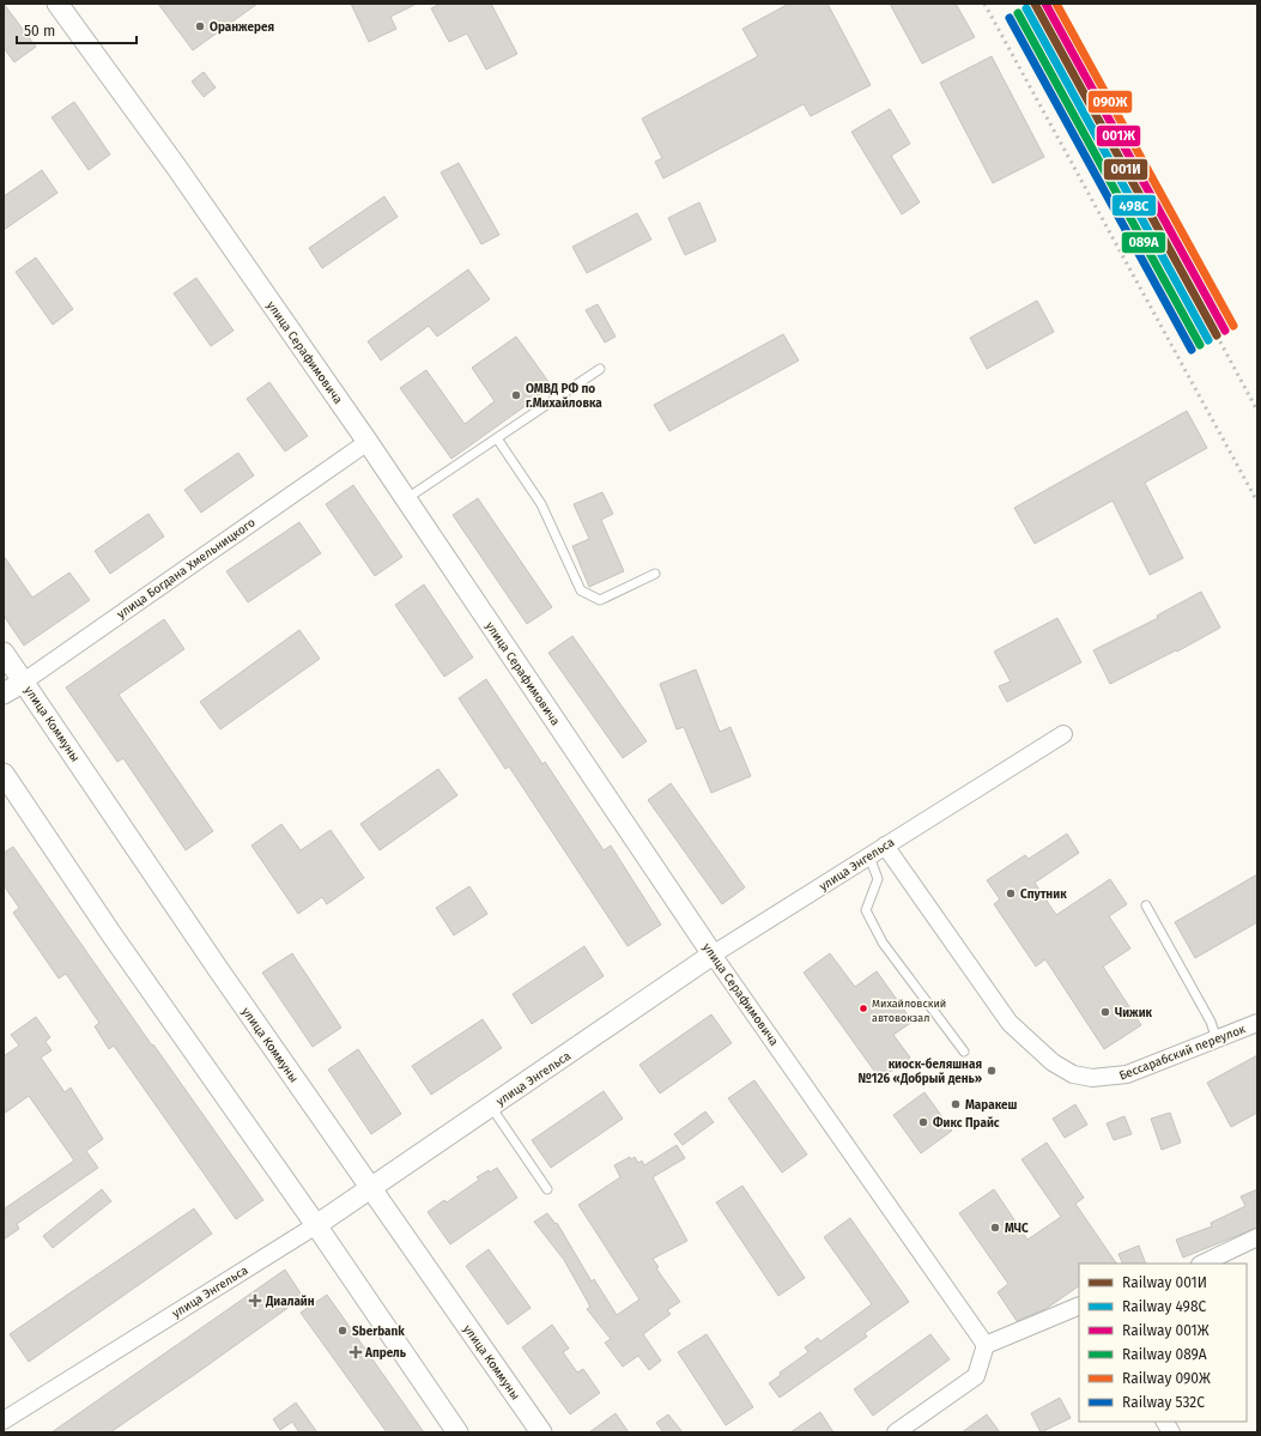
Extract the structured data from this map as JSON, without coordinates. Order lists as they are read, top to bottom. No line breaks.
{"streets":{"street":["улица Серафимовича","улица Богдана Хмельницкого","улица Коммуны","улица Энгельса","Бессарабский переулок"]},"crossings":[["улица Серафимовича","улица Богдана Хмельницкого"],["улица Серафимовича","улица Энгельса"],["улица Богдана Хмельницкого","улица Коммуны"],["улица Коммуны","улица Энгельса"],["улица Энгельса","Бессарабский переулок"]],"places":{"other":["Оранжерея","ОМВД РФ по г.Михайловка","Спутник","Михайловский автовокзал","Чижик","киоск-беляшная №126 «Добрый день»","Маракеш","Фикс Прайс","МЧС","Sberbank"],"health":["Диалайн","Апрель"]},"lines":["rail line 001И","rail line 001Ж","rail line 090Ж","rail line 498С","rail line 089А","rail line 532С"],"legend":["Railway 001И","Railway 498С","Railway 001Ж","Railway 089А","Railway 090Ж","Railway 532С"],"scale_bar":"50 m"}
